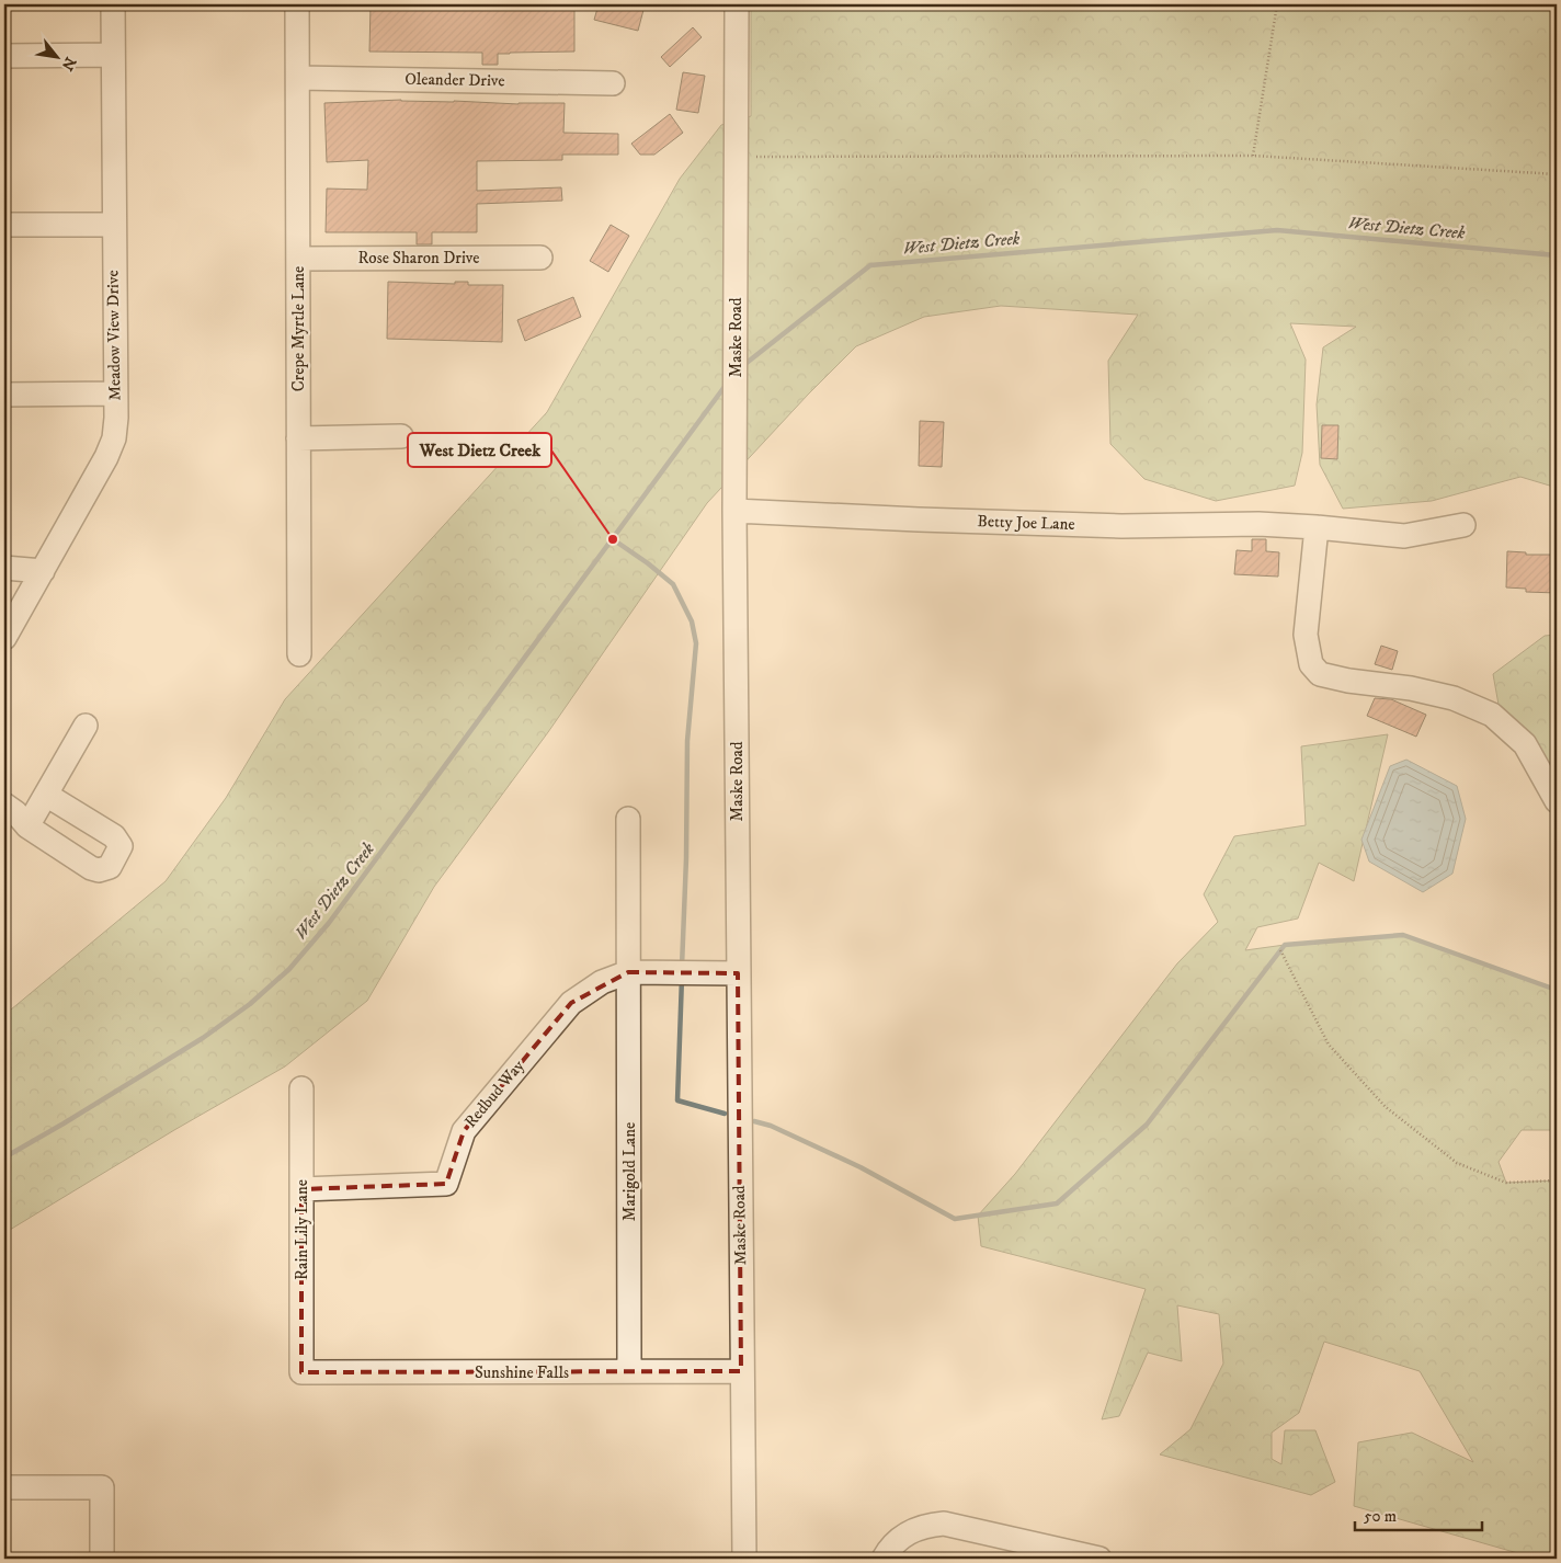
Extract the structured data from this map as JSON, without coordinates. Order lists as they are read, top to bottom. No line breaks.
{"streets":{"street":["Oleander Drive","Rose Sharon Drive","Crepe Myrtle Lane","Meadow View Drive","Maske Road","Betty Joe Lane","Redbud Way","Marigold Lane","Rain Lily Lane","Sunshine Falls"]},"crossings":[["Oleander Drive","Crepe Myrtle Lane"],["Rose Sharon Drive","Crepe Myrtle Lane"],["Maske Road","Betty Joe Lane"],["Maske Road","Sunshine Falls"],["Redbud Way","Marigold Lane"],["Redbud Way","Rain Lily Lane"],["Marigold Lane","Sunshine Falls"],["Rain Lily Lane","Sunshine Falls"]],"water":["West Dietz Creek"],"places":["West Dietz Creek"],"scale_bar":"50 m","north":"bottom right"}
